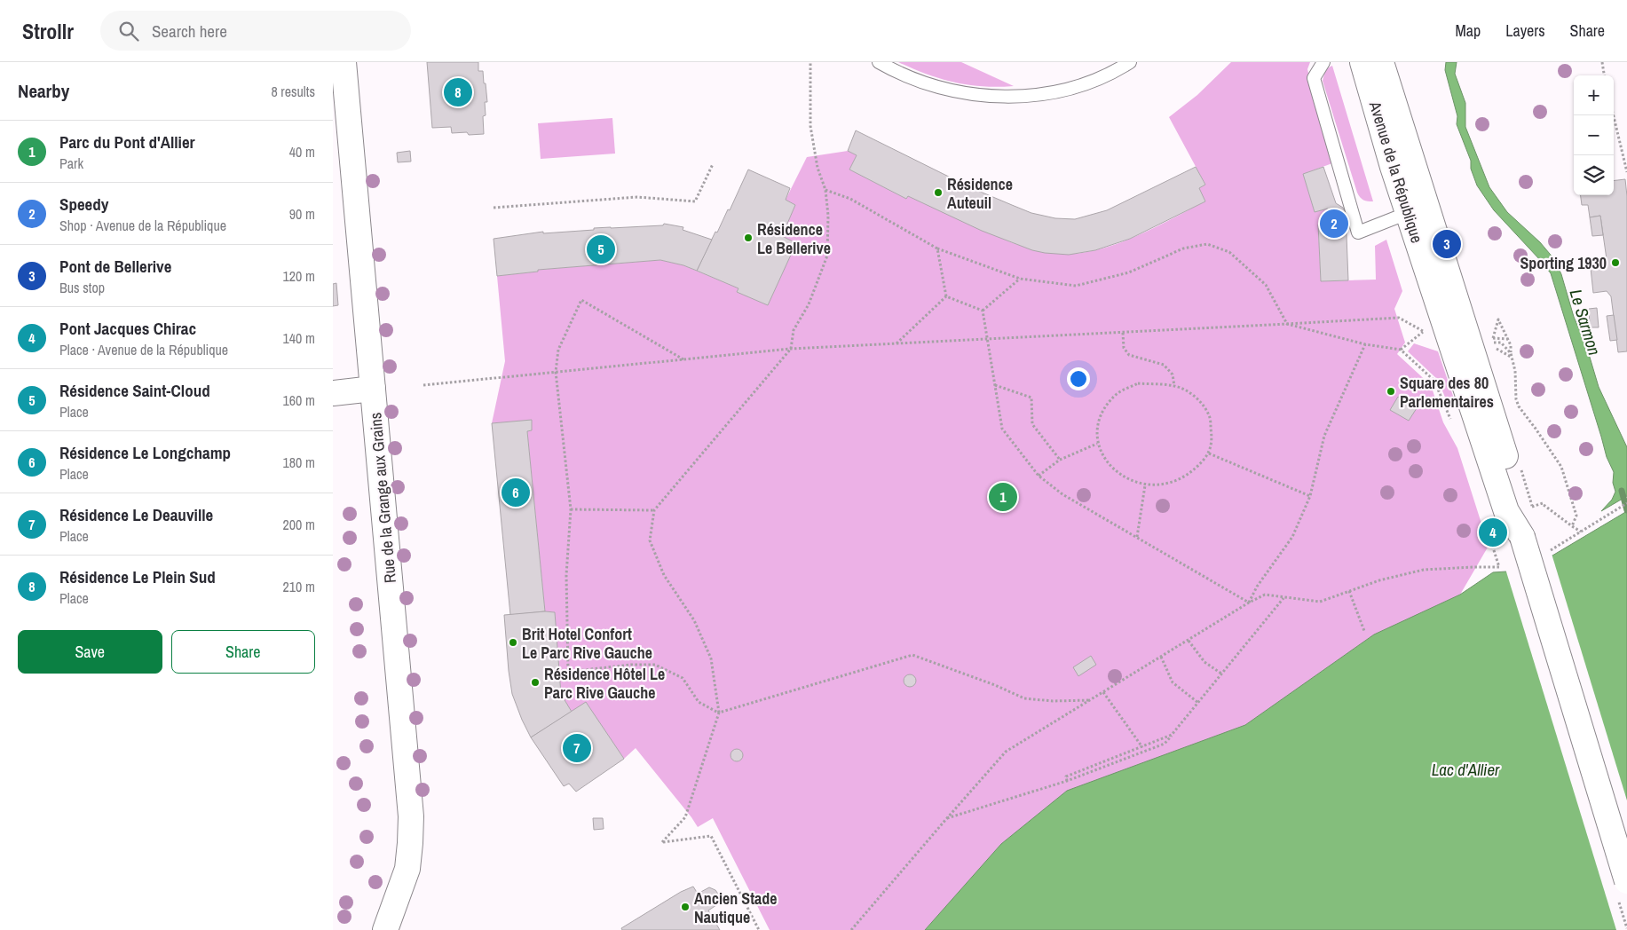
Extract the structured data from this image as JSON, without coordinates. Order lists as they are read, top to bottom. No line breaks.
{"streets":{"main road":["Avenue de la République","Rue de la Grange aux Grains"]},"water":["Le Sarmon","Lac d'Allier"],"places":["Résidence Auteuil","Résidence Le Bellerive","Sporting 1930","Square des 80 Parlementaires","Brit Hotel Confort Le Parc Rive Gauche","Résidence Hôtel Le Parc Rive Gauche","Ancien Stade Nautique"],"page":{"header":"Strollr","search":"Search here","nav":["Map","Layers","Share"],"heading":["Nearby","8 results"],"map_buttons":["+","−"],"pins":["8","2","3","5","6","1","4","7"],"list":[{"mark":"1","name":"Parc du Pont d'Allier","note":"Park","value":"40 m"},{"mark":"2","name":"Speedy","note":"Shop · Avenue de la République","value":"90 m"},{"mark":"3","name":"Pont de Bellerive","note":"Bus stop","value":"120 m"},{"mark":"4","name":"Pont Jacques Chirac","note":"Place · Avenue de la République","value":"140 m"},{"mark":"5","name":"Résidence Saint-Cloud","note":"Place","value":"160 m"},{"mark":"6","name":"Résidence Le Longchamp","note":"Place","value":"180 m"},{"mark":"7","name":"Résidence Le Deauville","note":"Place","value":"200 m"},{"mark":"8","name":"Résidence Le Plein Sud","note":"Place","value":"210 m"}],"buttons":["Save","Share"]}}
